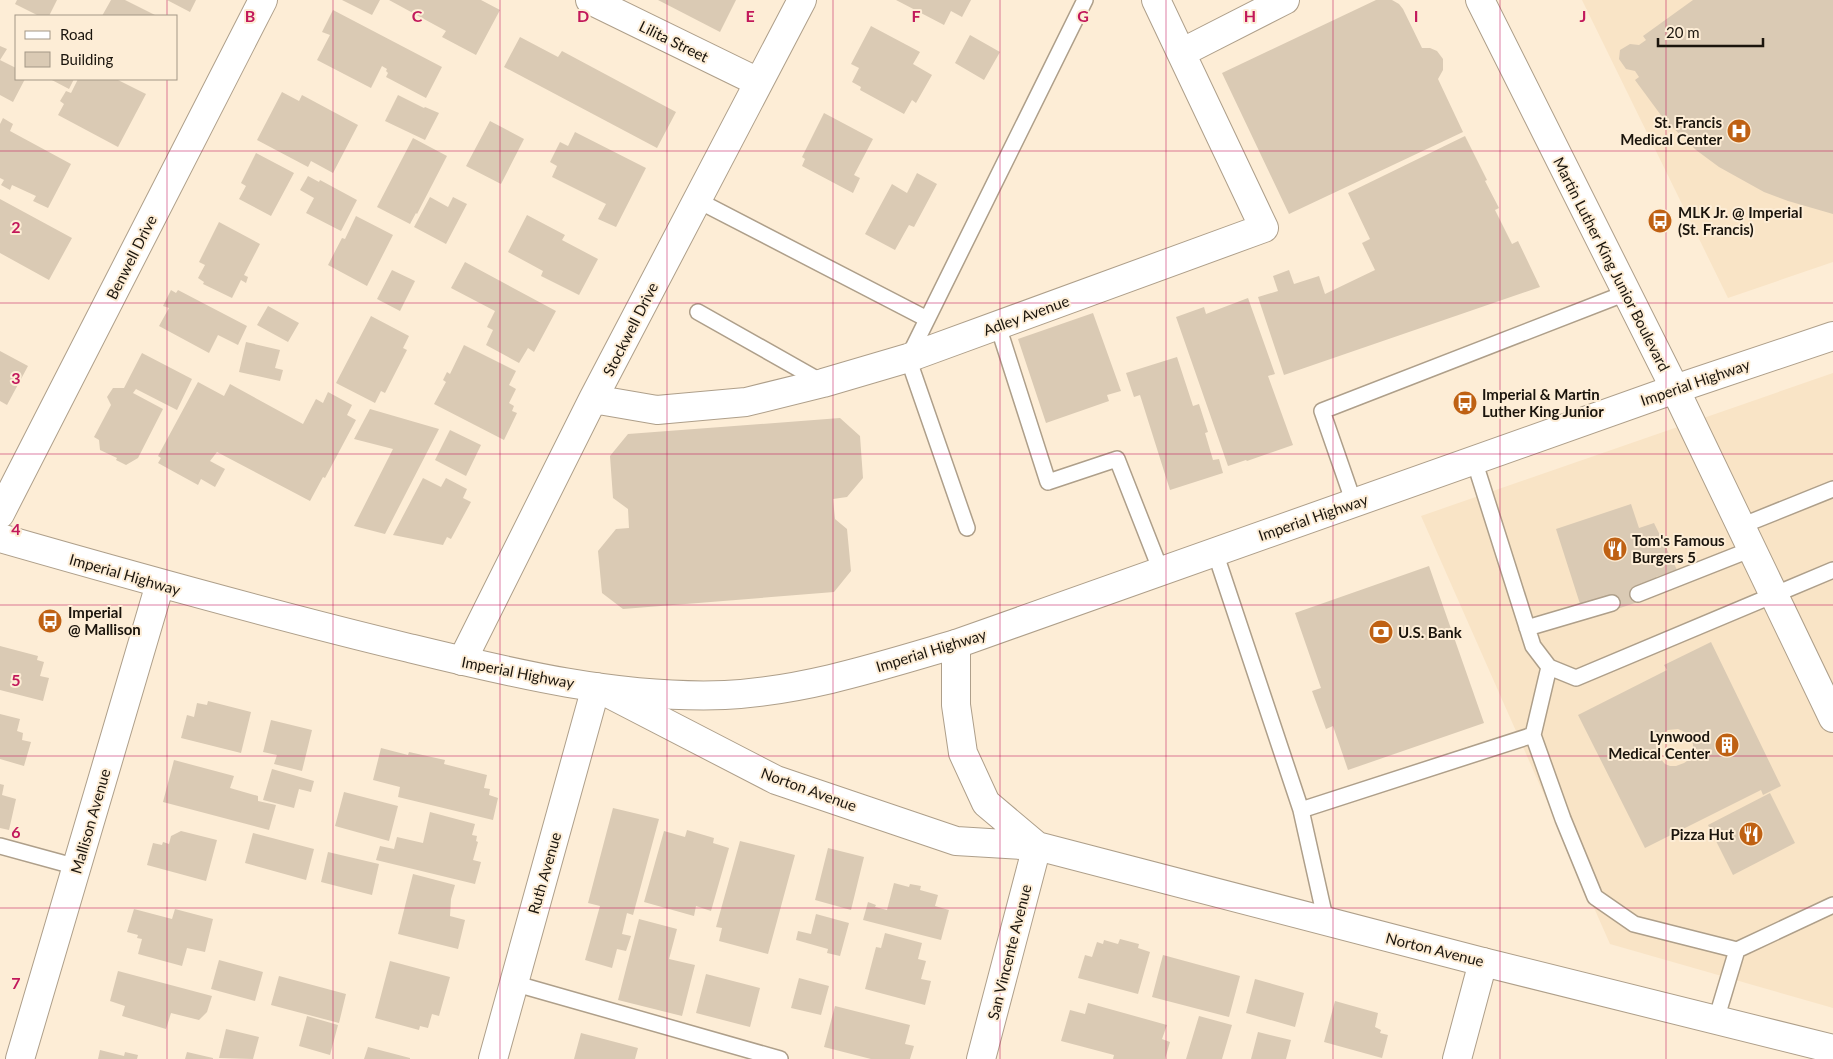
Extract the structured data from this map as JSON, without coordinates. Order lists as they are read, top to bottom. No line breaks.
{"streets":{"street":["Lilita Street","Benwell Drive","Martin Luther King Junior Boulevard","Adley Avenue","Stockwell Drive","Imperial Highway","Norton Avenue","Mallison Avenue","Ruth Avenue","San Vincente Avenue"]},"crossings":[["Lilita Street","Stockwell Drive"],["Martin Luther King Junior Boulevard","Imperial Highway"],["Adley Avenue","Stockwell Drive"],["Stockwell Drive","Imperial Highway"],["Imperial Highway","Norton Avenue"],["Imperial Highway","Mallison Avenue"],["Imperial Highway","Ruth Avenue"],["Norton Avenue","Ruth Avenue"],["Norton Avenue","San Vincente Avenue"]],"places":{"hospital":["St. Francis Medical Center"],"bus stop":["MLK Jr. @ Imperial (St. Francis)","Imperial & Martin Luther King Junior","Imperial @ Mallison"],"restaurant":["Tom's Famous Burgers 5","Pizza Hut"],"bank":["U.S. Bank"],"building":["Lynwood Medical Center"]},"legend":["Road","Building"],"scale_bar":"20 m","grid":{"columns":["B","C","D","E","F","G","H","I","J"],"rows":["2","3","4","5","6","7"]}}
